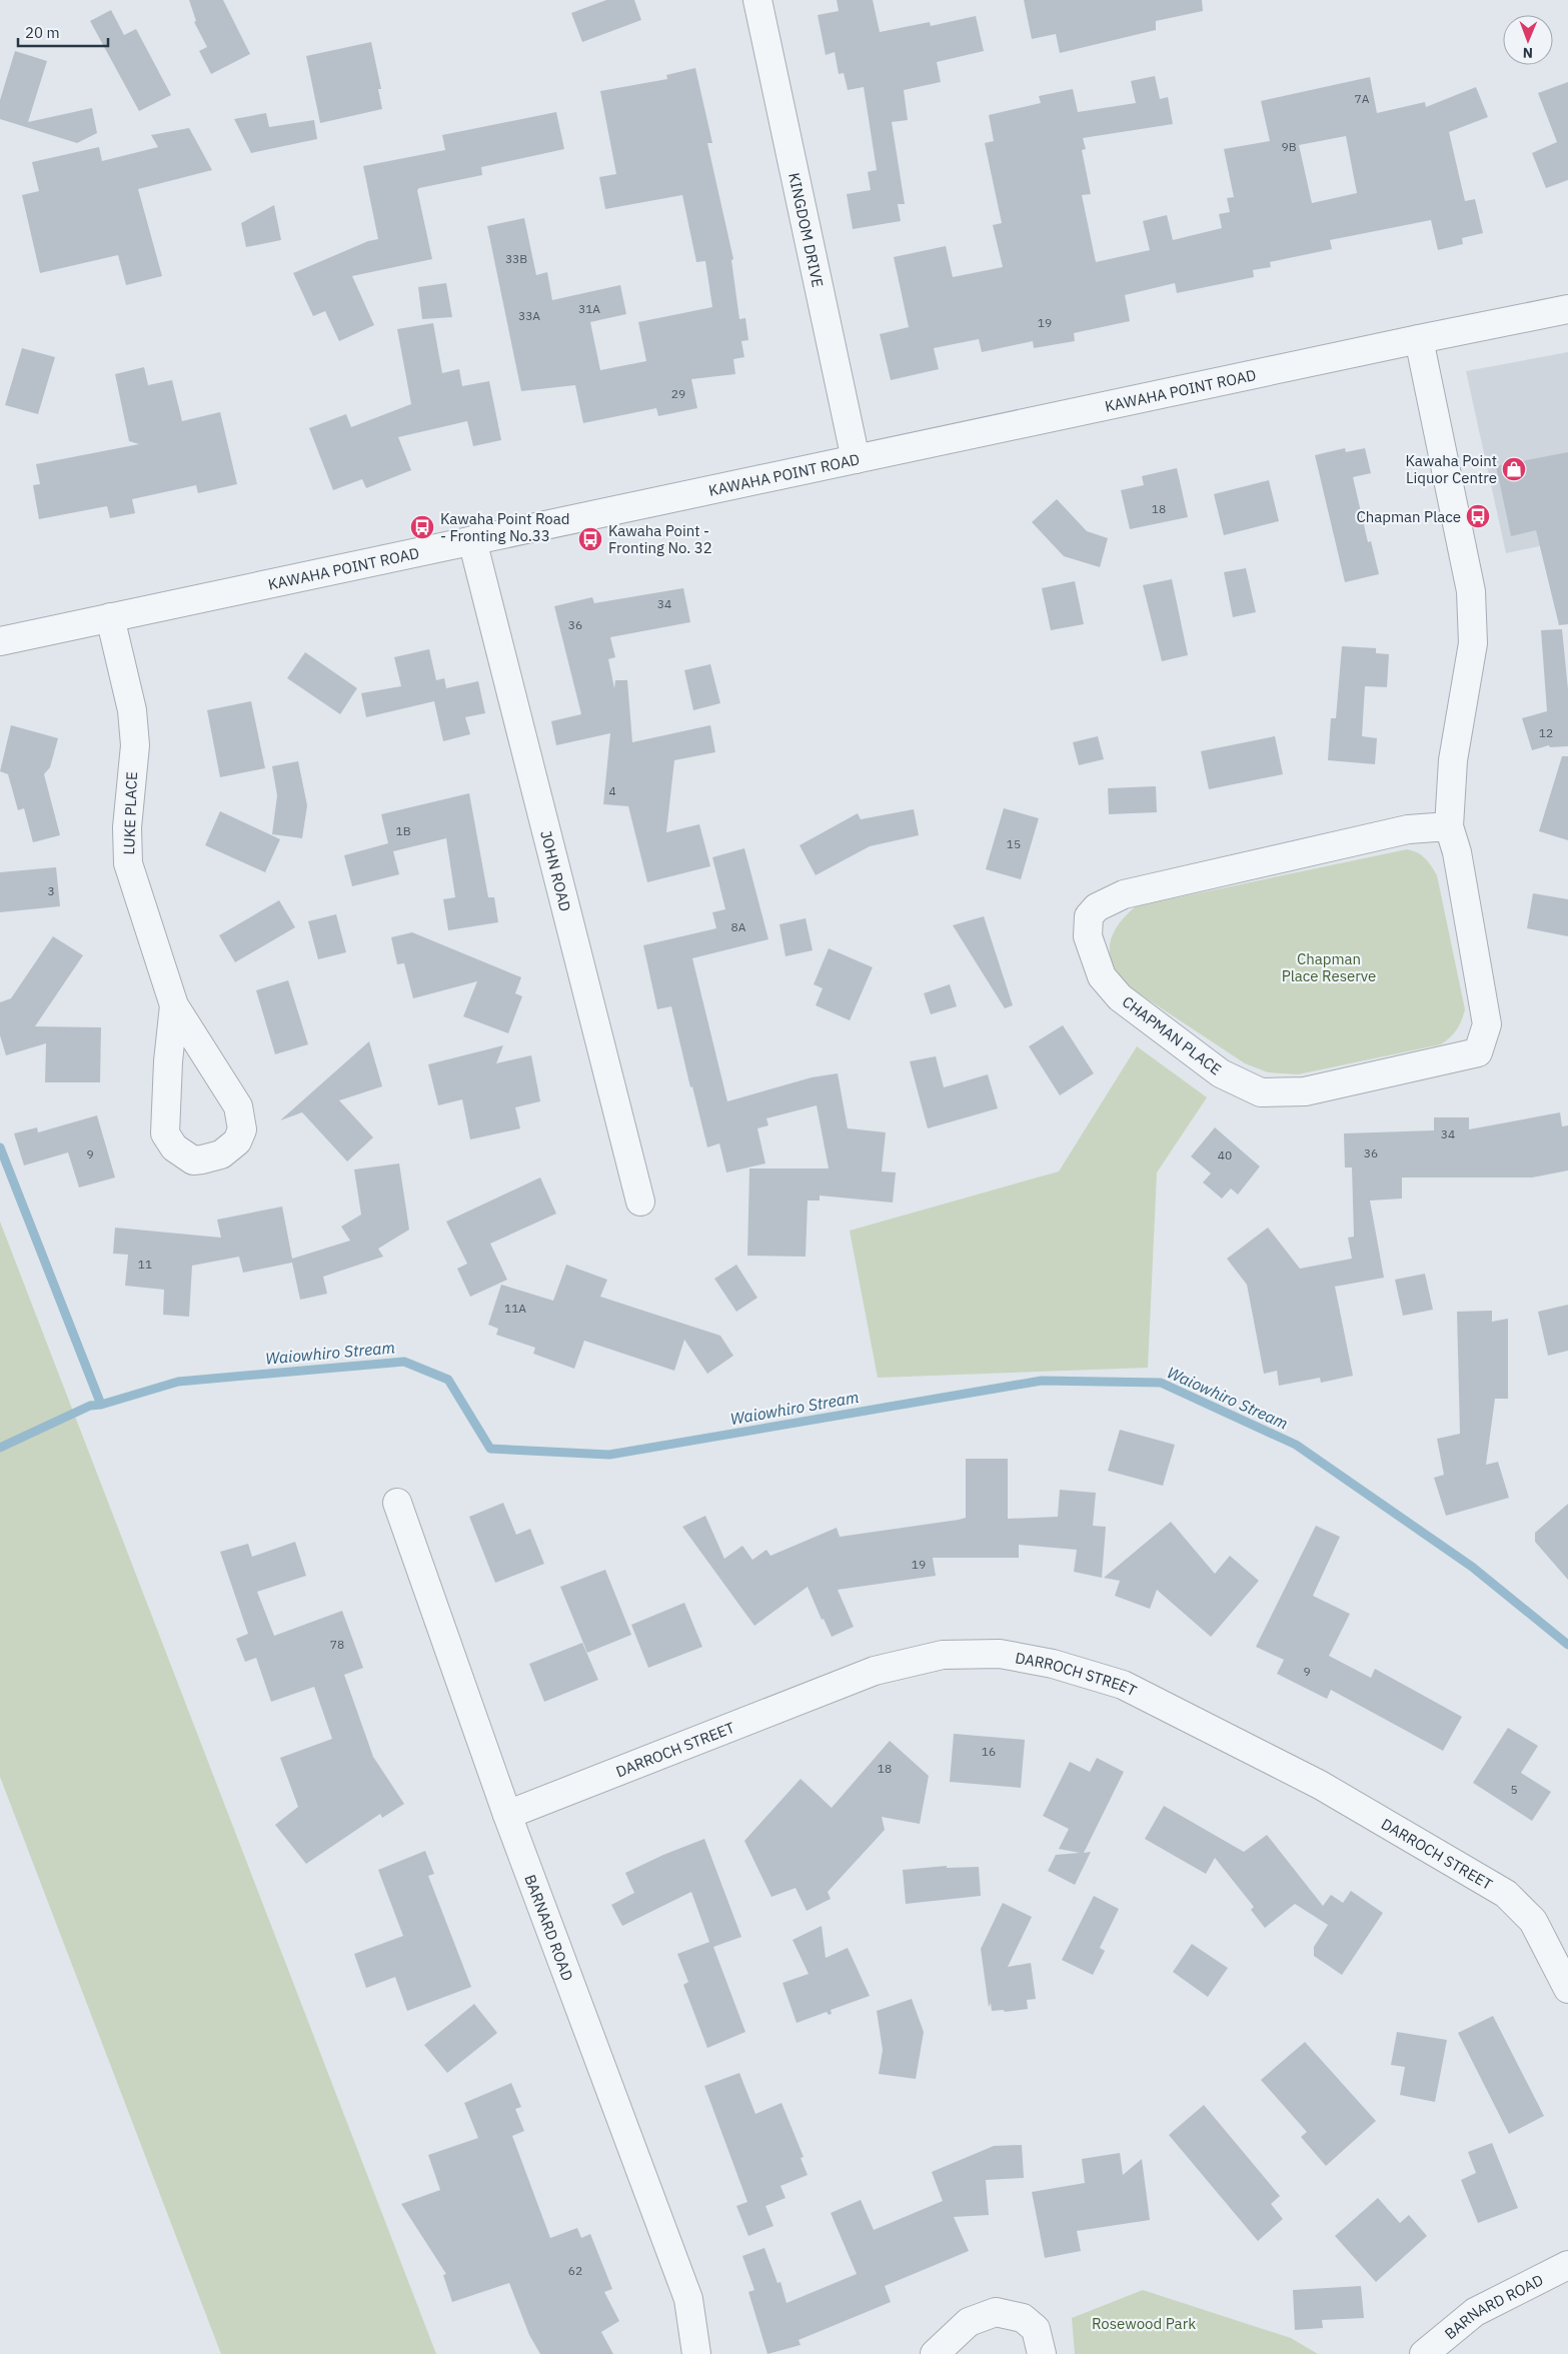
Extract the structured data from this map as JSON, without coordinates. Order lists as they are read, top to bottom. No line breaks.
{"streets":{"street":["KINGDOM DRIVE","KAWAHA POINT ROAD","LUKE PLACE","JOHN ROAD","CHAPMAN PLACE","DARROCH STREET","BARNARD ROAD"]},"crossings":[["KINGDOM DRIVE","KAWAHA POINT ROAD"],["KAWAHA POINT ROAD","LUKE PLACE"],["KAWAHA POINT ROAD","JOHN ROAD"],["KAWAHA POINT ROAD","CHAPMAN PLACE"],["DARROCH STREET","BARNARD ROAD"]],"water":["Waiowhiro Stream"],"parks":["Chapman Place Reserve","Rosewood Park"],"places":{"shop":["Kawaha Point Liquor Centre"],"bus stop":["Chapman Place","Kawaha Point Road - Fronting No.33","Kawaha Point - Fronting No. 32"]},"house_numbers":["7A","9B","33B","31A","33A","19","29","18","34","36","12","4","1B","15","3","8A","34","36","9","40","11","11A","19","78","9","16","18","5","62"],"scale_bar":"20 m","north":"bottom"}
